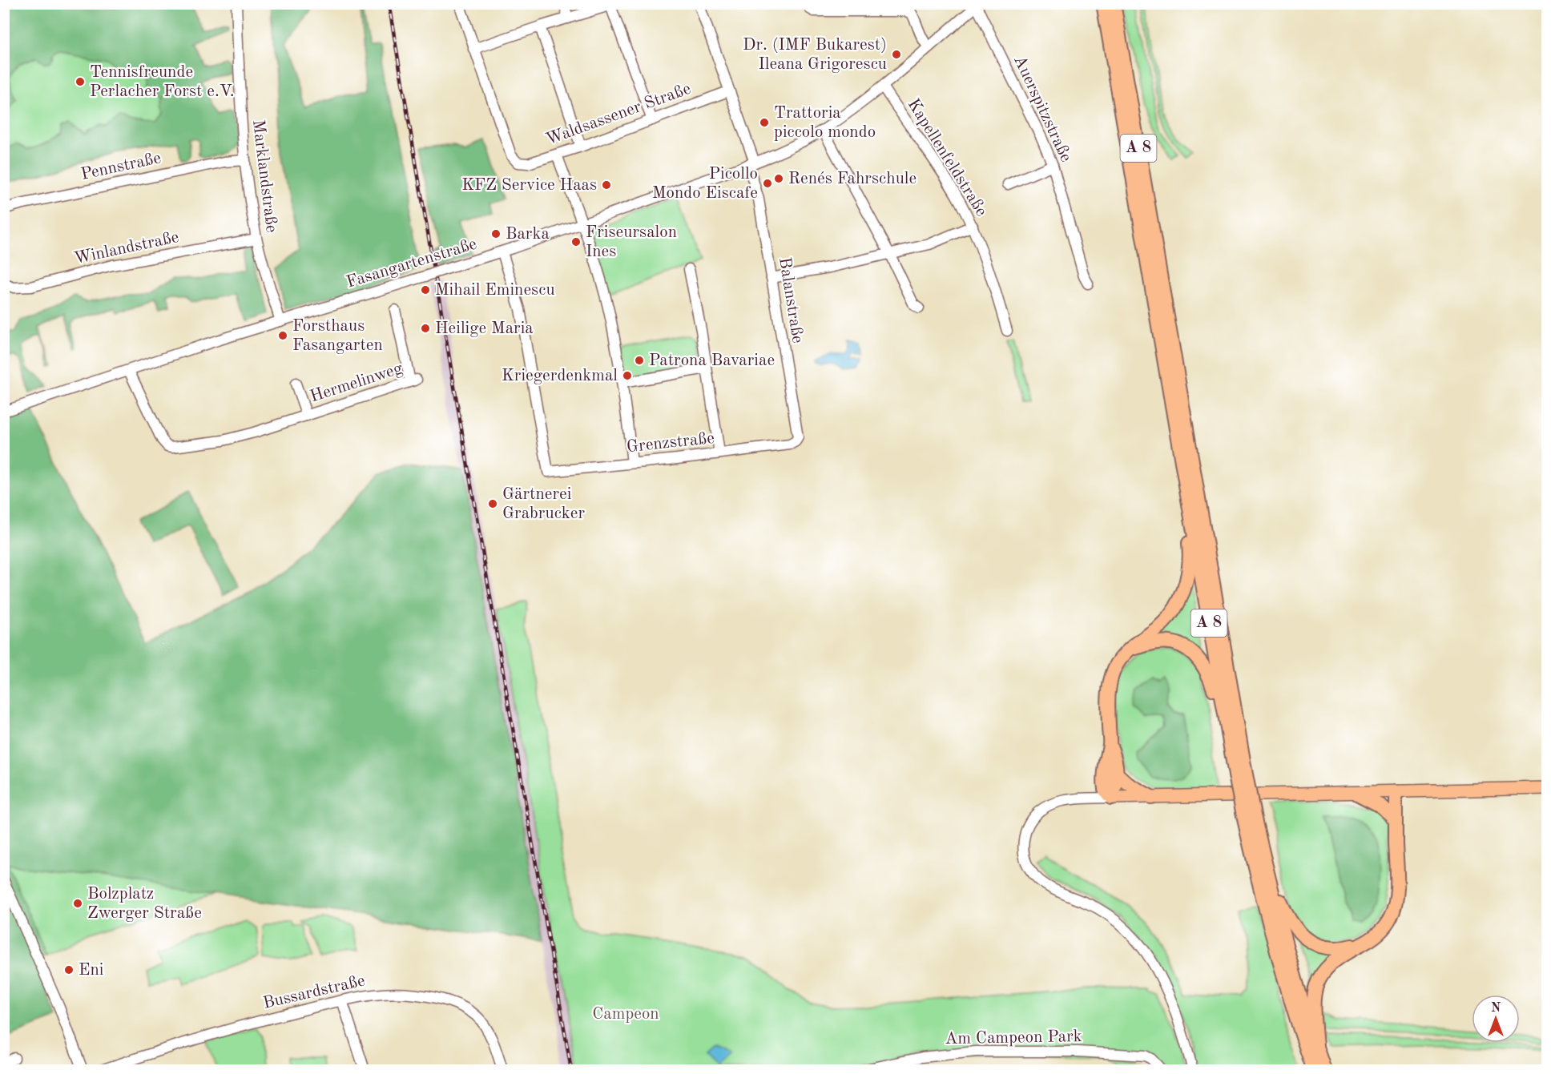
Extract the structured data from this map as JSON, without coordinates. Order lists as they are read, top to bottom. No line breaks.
{"streets":{"highway":["A 8"],"street":["Auerspitzstraße","Waldsassener Straße","Kapellenfeldstraße","Pennstraße","Marklandstraße","Winlandstraße","Fasangartenstraße","Balanstraße","Hermelinweg","Grenzstraße","Bussardstraße","Am Campeon Park"]},"crossings":[["Auerspitzstraße","Fasangartenstraße"],["Waldsassener Straße","Balanstraße"],["Kapellenfeldstraße","Fasangartenstraße"],["Pennstraße","Marklandstraße"],["Marklandstraße","Winlandstraße"],["Marklandstraße","Fasangartenstraße"],["Fasangartenstraße","Balanstraße"],["Fasangartenstraße","Hermelinweg"],["Fasangartenstraße","Grenzstraße"],["Balanstraße","Grenzstraße"]],"parks":["Campeon"],"places":["Dr. (IMF Bukarest) Ileana Grigorescu","Tennisfreunde Perlacher Forst e.V.","Trattoria piccolo mondo","Renés Fahrschule","Picollo Mondo Eiscafe","KFZ Service Haas","Barka","Friseursalon Ines","Mihail Eminescu","Heilige Maria","Forsthaus Fasangarten","Patrona Bavariae","Kriegerdenkmal","Gärtnerei Grabrucker","Bolzplatz Zwerger Straße","Eni"],"north":"top"}
